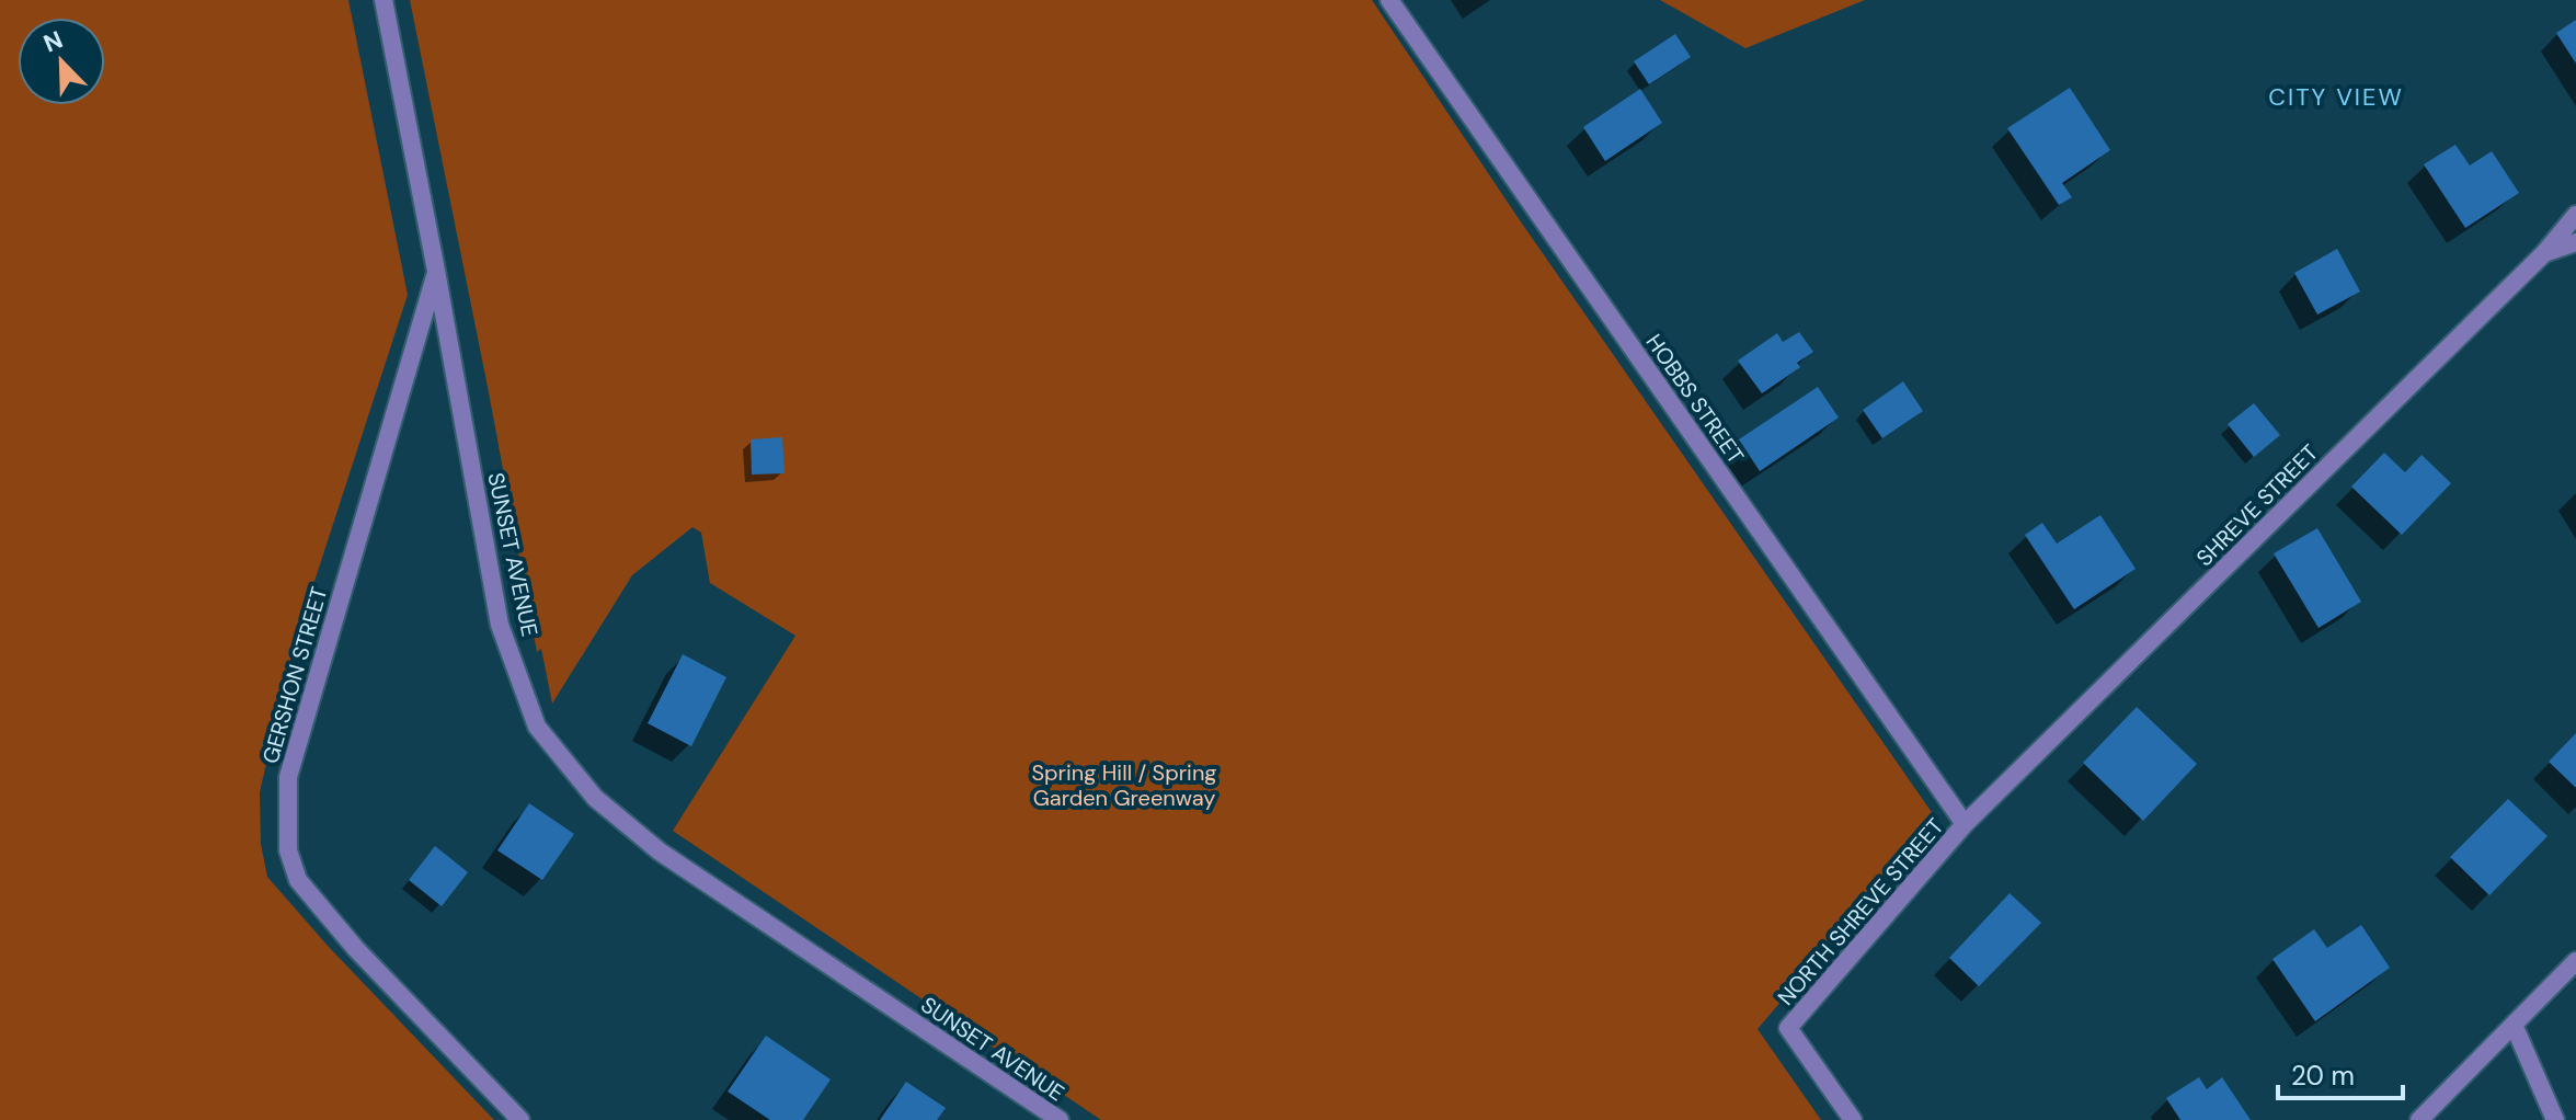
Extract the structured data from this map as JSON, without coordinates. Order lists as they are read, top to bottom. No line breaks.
{"streets":{"street":["HOBBS STREET","SHREVE STREET","SUNSET AVENUE","GERSHON STREET","NORTH SHREVE STREET"]},"crossings":[["HOBBS STREET","SHREVE STREET"],["HOBBS STREET","NORTH SHREVE STREET"],["SHREVE STREET","NORTH SHREVE STREET"],["SUNSET AVENUE","GERSHON STREET"]],"districts":["CITY VIEW"],"parks":["Spring Hill / Spring Garden Greenway"],"scale_bar":"20 m","north":"top left"}
